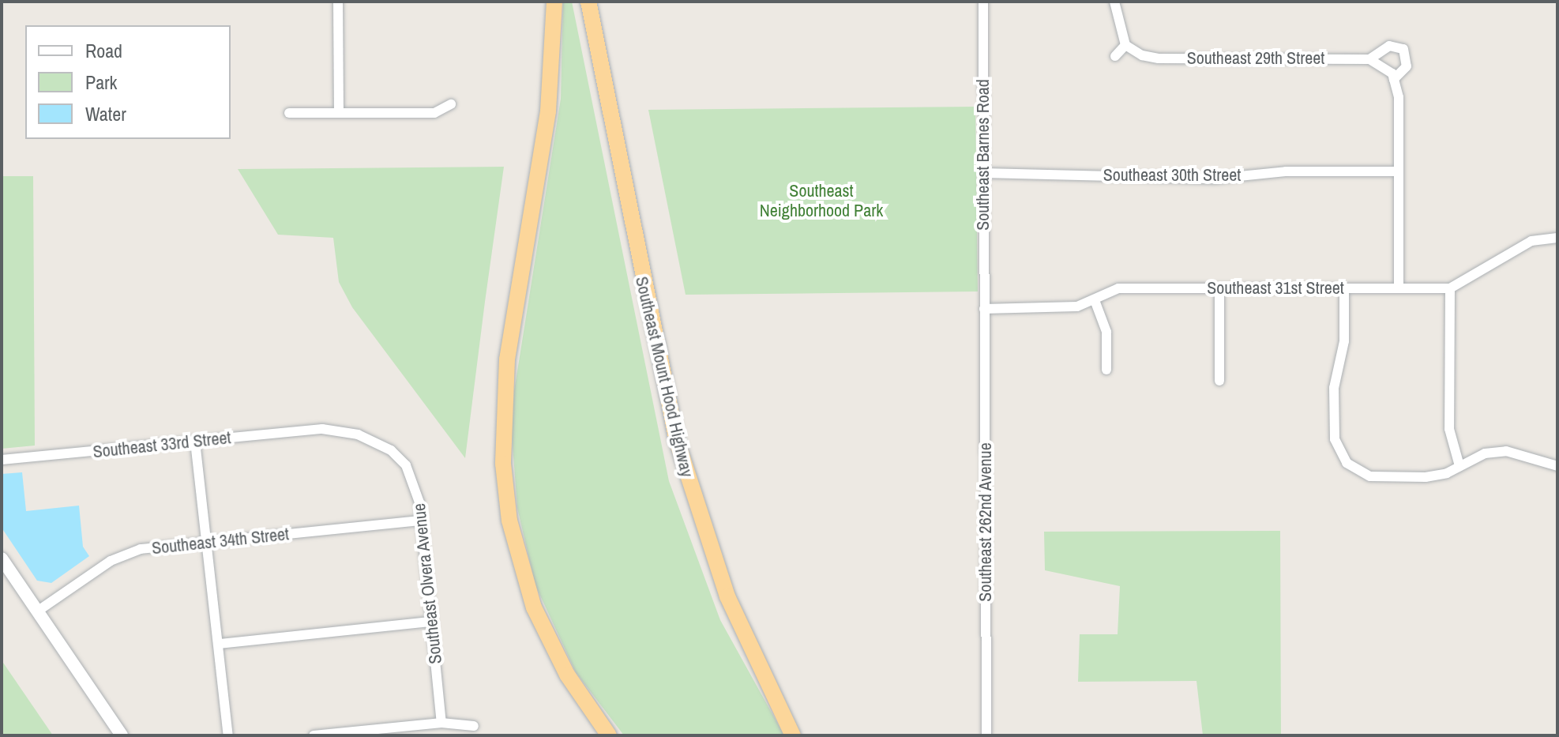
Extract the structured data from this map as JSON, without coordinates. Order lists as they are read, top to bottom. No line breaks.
{"streets":{"highway":["Southeast Mount Hood Highway"],"street":["Southeast 29th Street","Southeast Barnes Road","Southeast 30th Street","Southeast 31st Street","Southeast 33rd Street","Southeast 262nd Avenue","Southeast 34th Street","Southeast Olvera Avenue"]},"crossings":[["Southeast Barnes Road","Southeast 30th Street"],["Southeast Barnes Road","Southeast 31st Street"],["Southeast Barnes Road","Southeast 262nd Avenue"],["Southeast 31st Street","Southeast 262nd Avenue"],["Southeast 33rd Street","Southeast Olvera Avenue"],["Southeast 34th Street","Southeast Olvera Avenue"]],"parks":["Southeast Neighborhood Park"],"legend":["Road","Park","Water"]}
